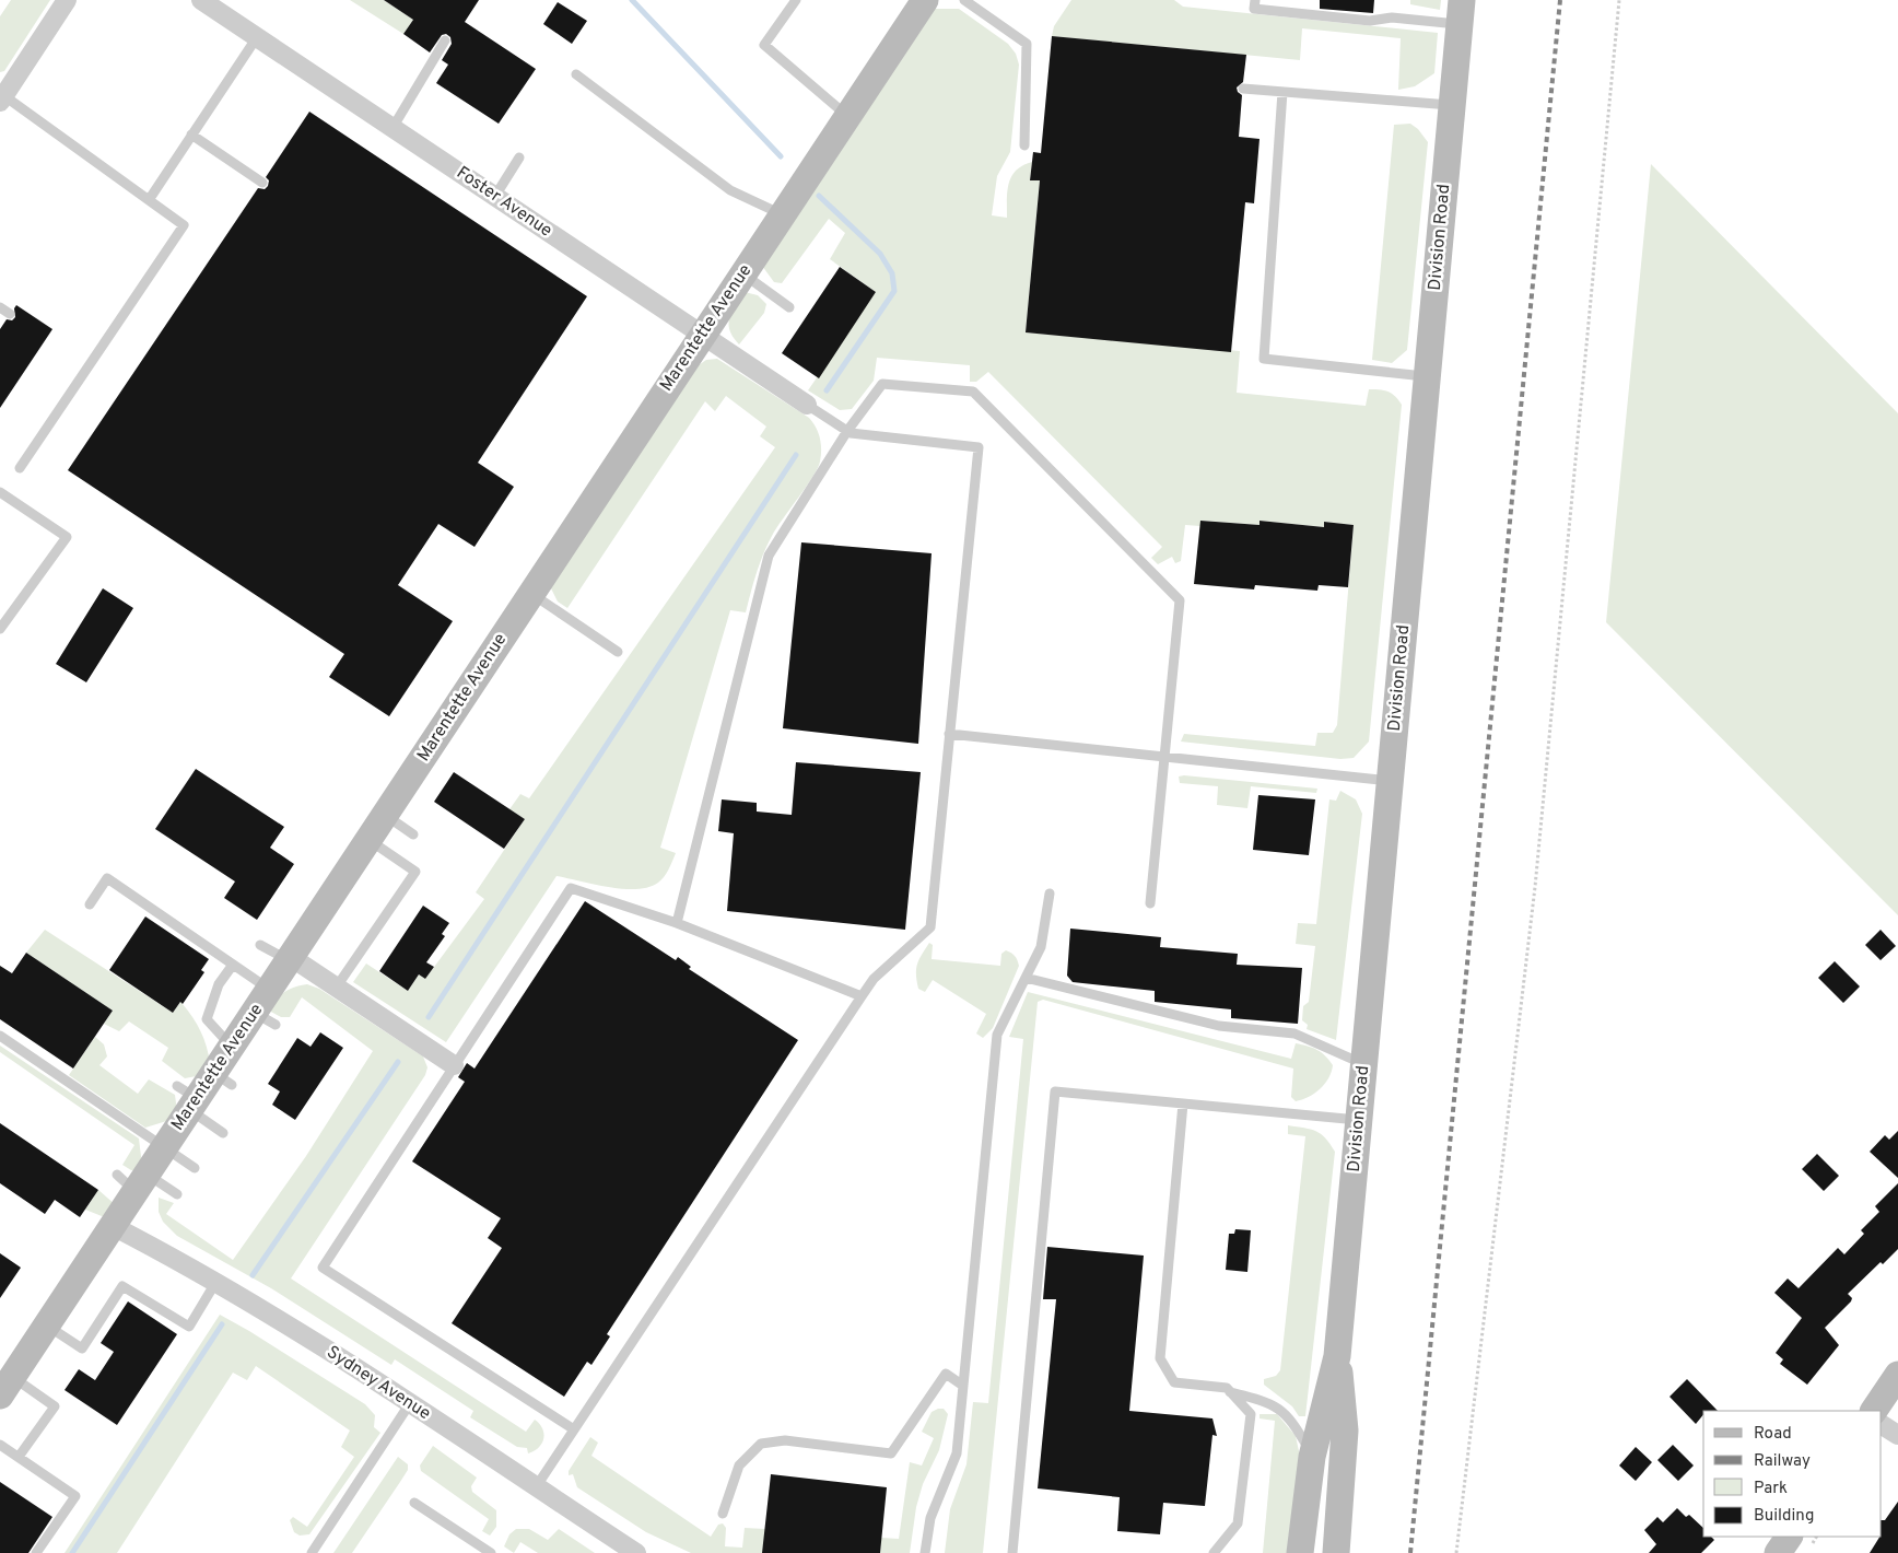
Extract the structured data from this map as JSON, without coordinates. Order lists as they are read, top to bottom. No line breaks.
{"streets":{"main road":["Division Road","Marentette Avenue"],"street":["Foster Avenue","Sydney Avenue"]},"crossings":[["Foster Avenue","Marentette Avenue"],["Marentette Avenue","Sydney Avenue"]],"legend":["Road","Railway","Park","Building"]}
